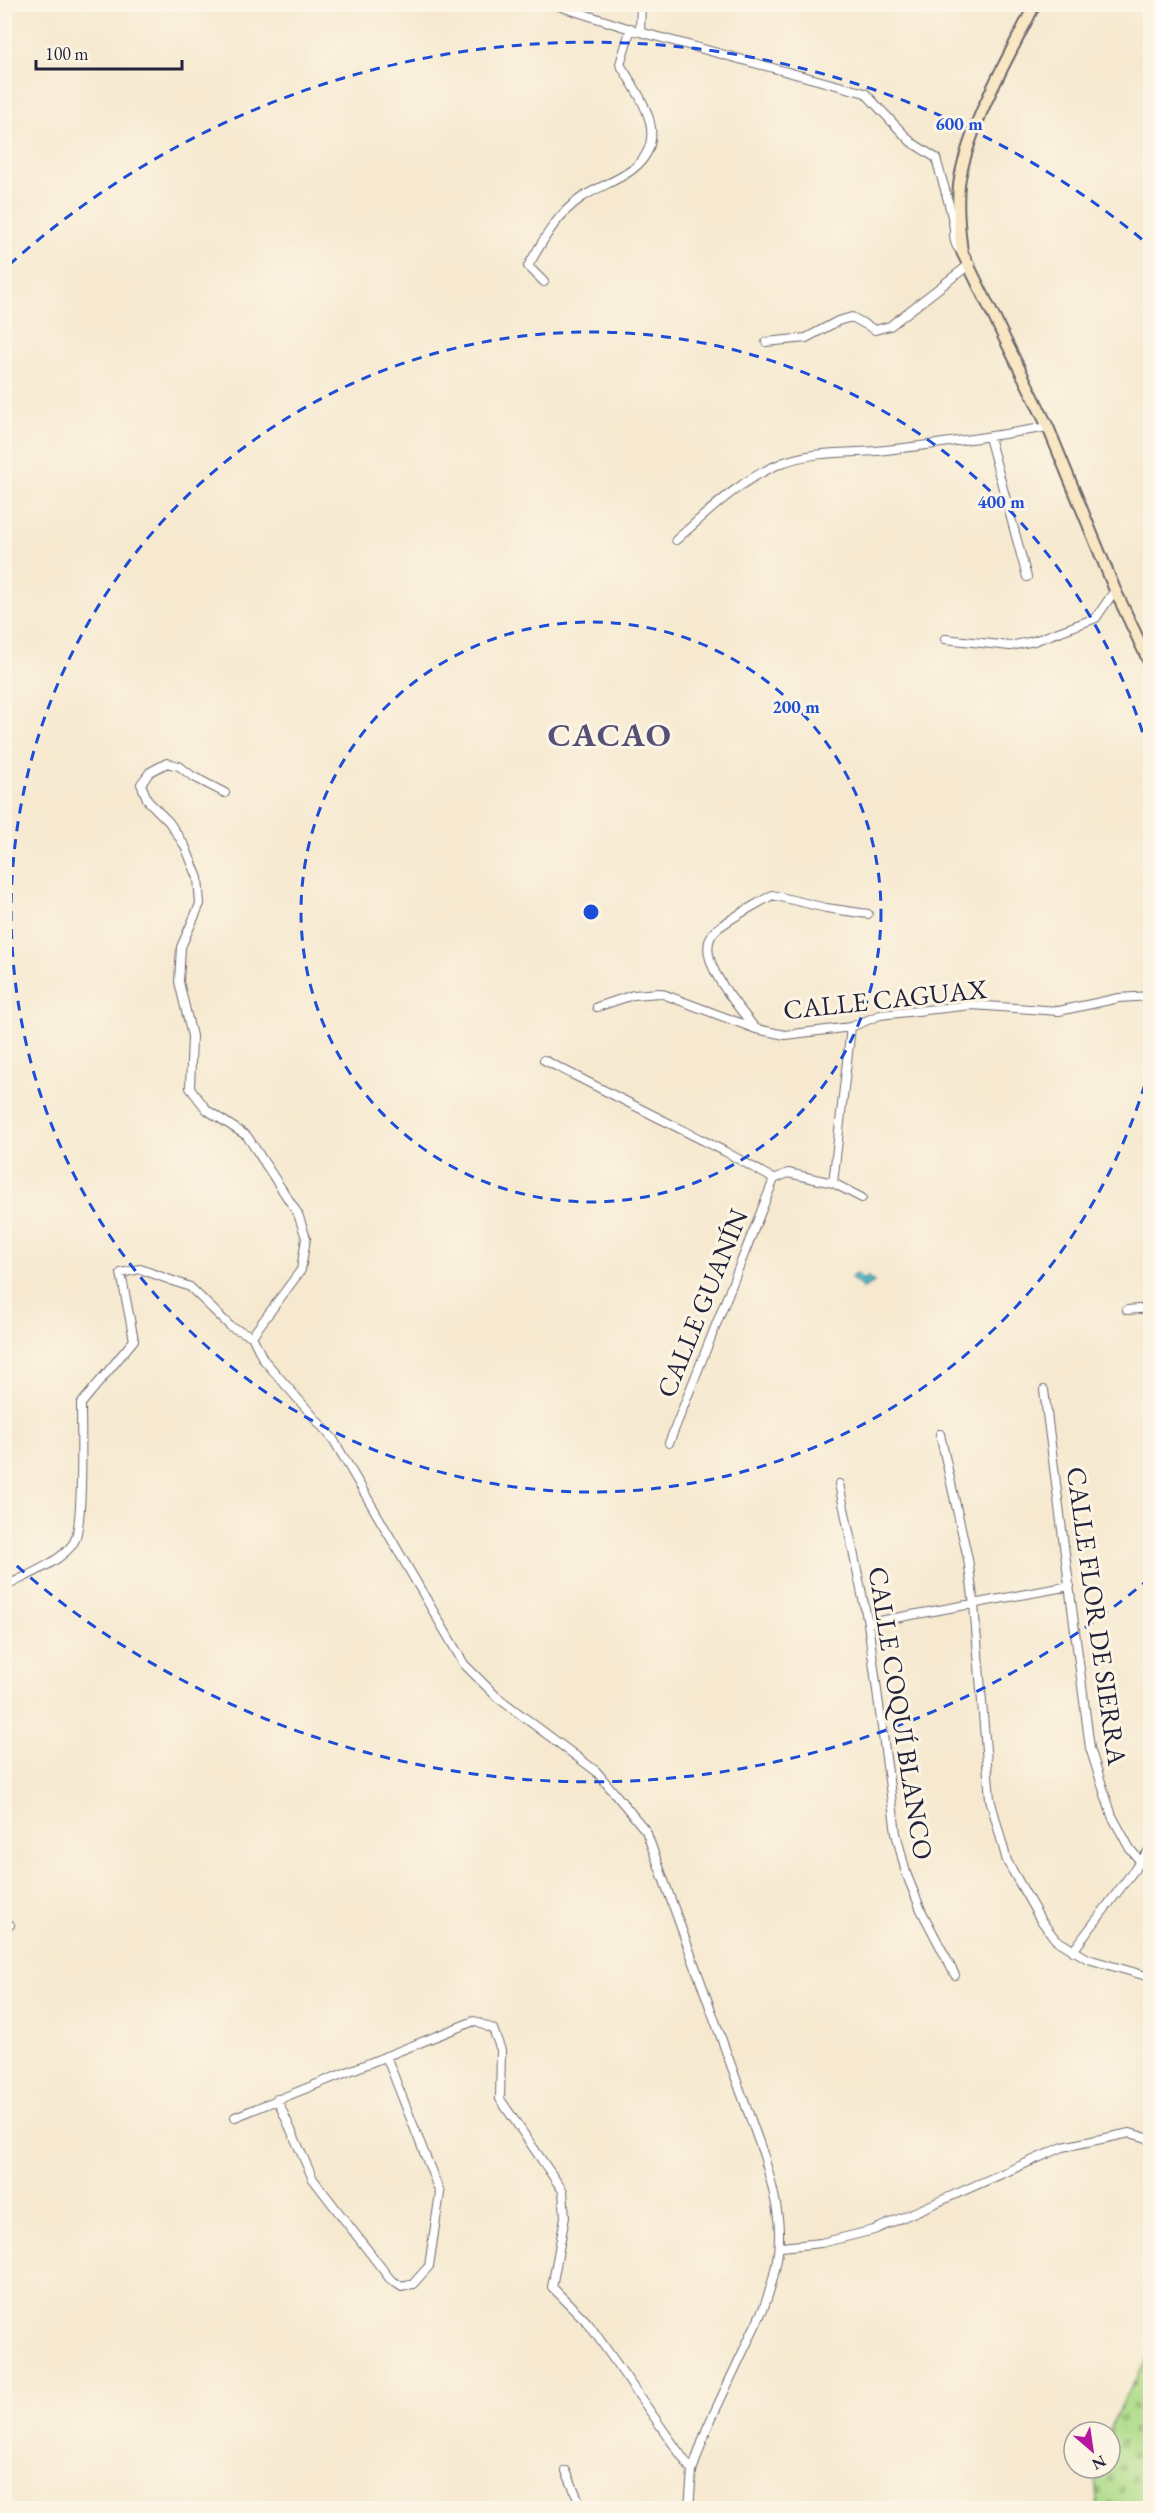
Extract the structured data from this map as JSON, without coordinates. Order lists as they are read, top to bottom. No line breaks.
{"streets":{"street":["CALLE CAGUAX","CALLE GUANÍN","CALLE FLOR DE SIERRA","CALLE COQUÍ BLANCO"]},"districts":["CACAO"],"scale_bar":"100 m","north":"bottom right","rings":["600 m","400 m","200 m"]}
